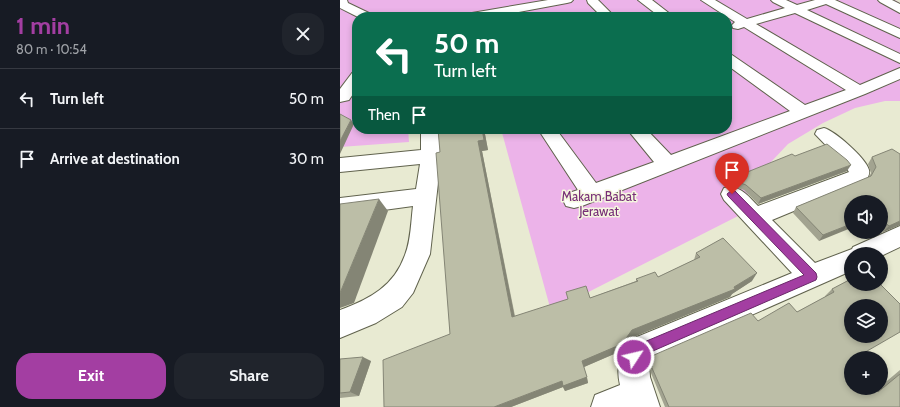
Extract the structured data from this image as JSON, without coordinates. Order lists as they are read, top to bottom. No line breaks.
{"parks":["Makam Babat Jerawat"],"page":{"heading":["1 min","80 m · 10:54"],"turn":["50 m","Turn left"],"list":[{"name":"Turn left","value":"50 m"},{"name":"Arrive at destination","value":"30 m"}],"then":"Then","map_buttons":"+","buttons":["Exit","Share"]}}
